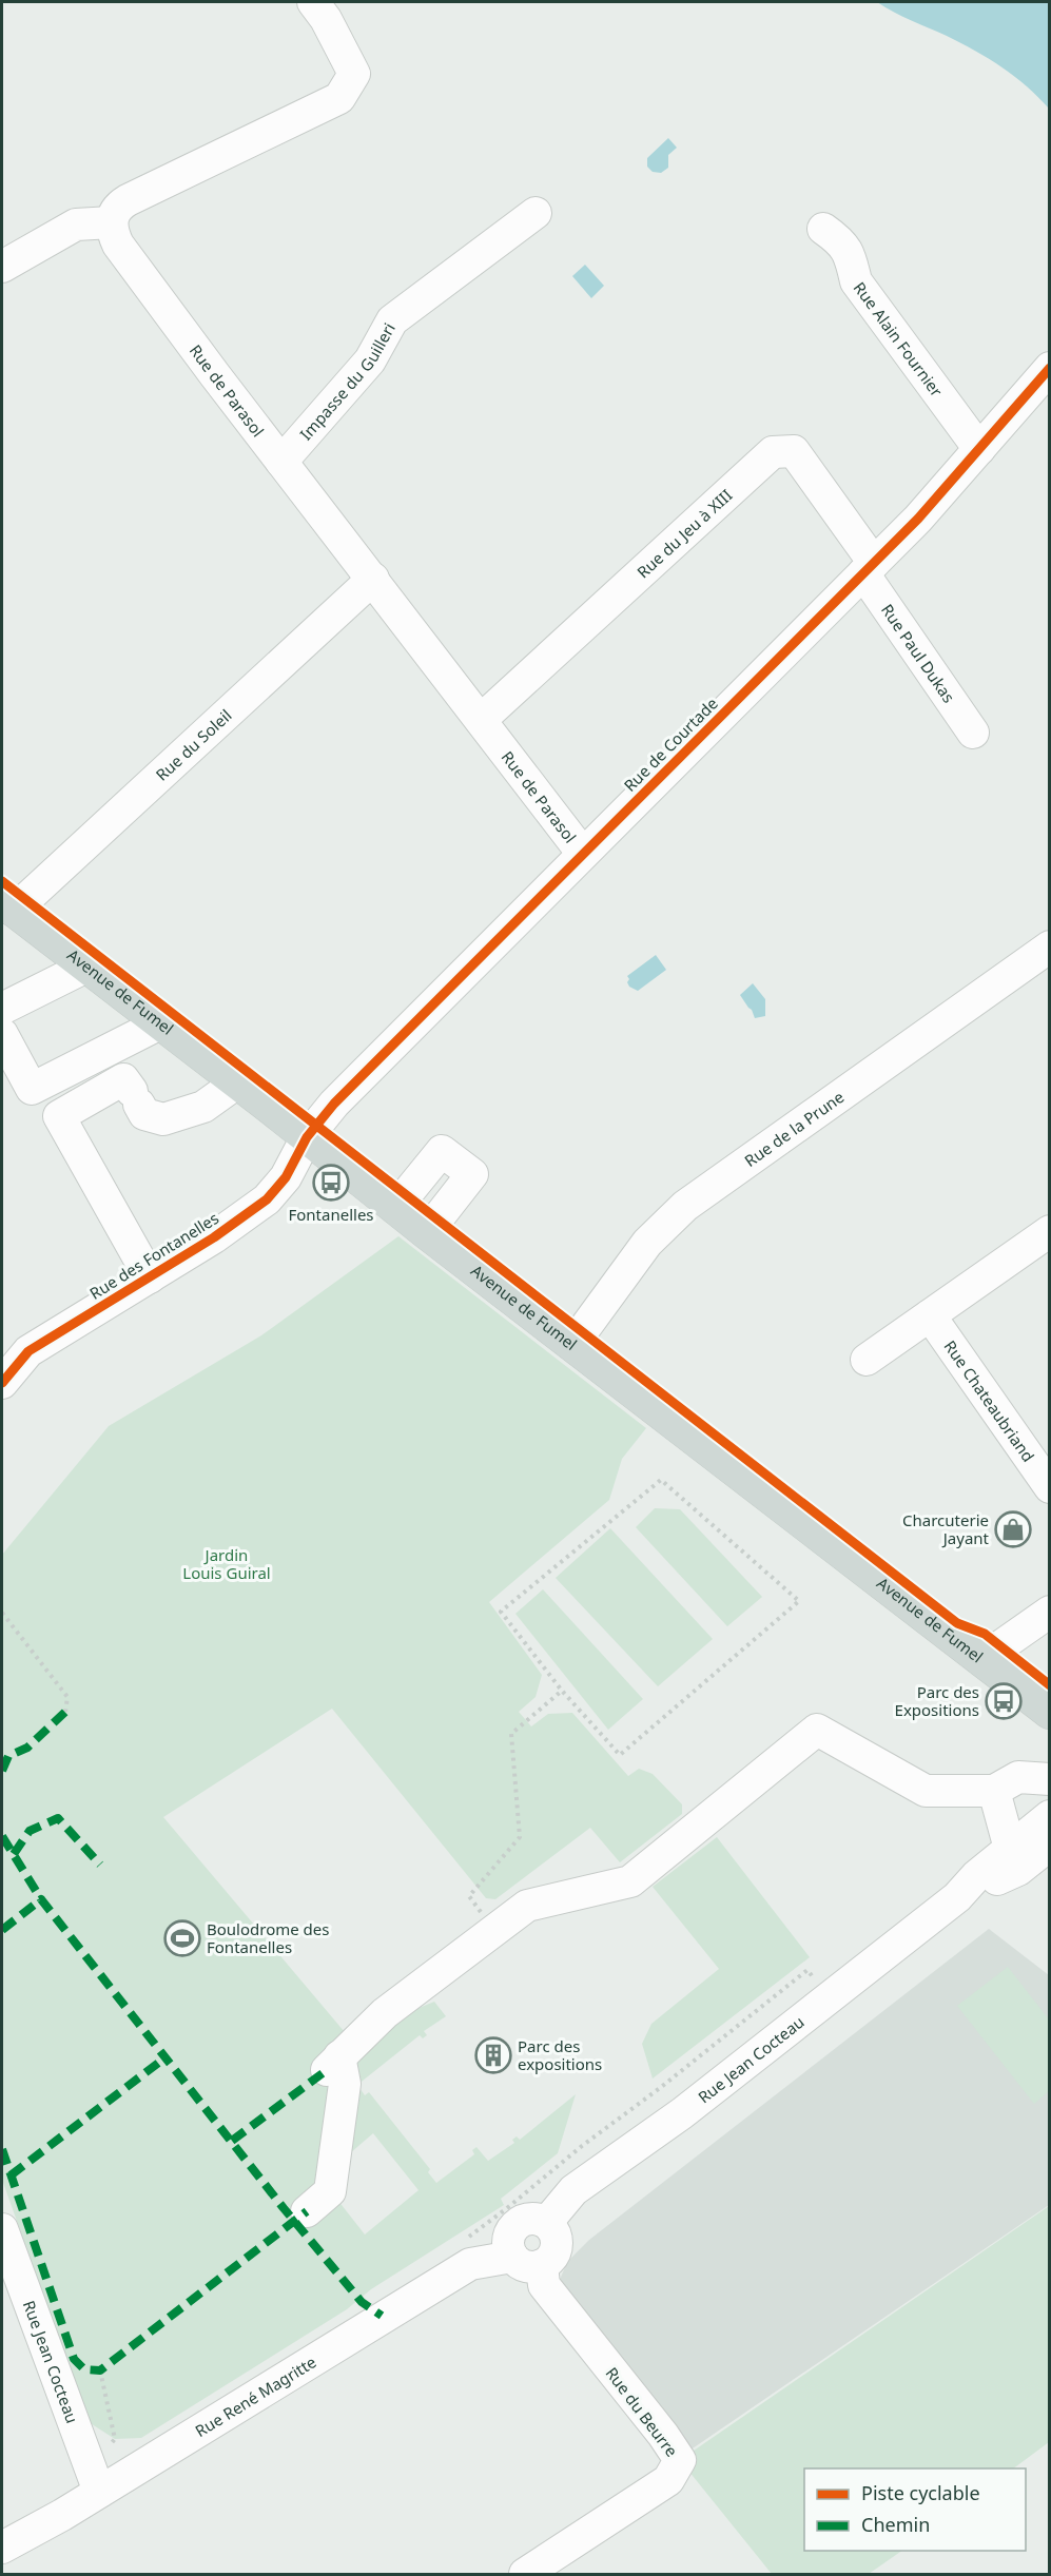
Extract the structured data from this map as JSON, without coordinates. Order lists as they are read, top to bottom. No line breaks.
{"streets":{"main road":["Avenue de Fumel"],"street":["Rue Alain Fournier","Impasse du Guilleri","Rue de Parasol","Rue du Jeu à XIII","Rue Paul Dukas","Rue de Courtade","Rue du Soleil","Rue de la Prune","Rue des Fontanelles","Rue Chateaubriand","Rue Jean Cocteau","Rue René Magritte","Rue du Beurre"]},"crossings":[["Rue Alain Fournier","Rue de Courtade"],["Impasse du Guilleri","Rue de Parasol"],["Rue de Parasol","Rue du Jeu à XIII"],["Rue de Parasol","Rue de Courtade"],["Rue de Parasol","Rue du Soleil"],["Rue du Jeu à XIII","Rue Paul Dukas"],["Rue du Jeu à XIII","Rue de Courtade"],["Rue Paul Dukas","Rue de Courtade"],["Rue de Courtade","Avenue de Fumel"],["Rue de Courtade","Rue des Fontanelles"],["Rue du Soleil","Avenue de Fumel"],["Avenue de Fumel","Rue de la Prune"],["Avenue de Fumel","Rue des Fontanelles"],["Rue Jean Cocteau","Rue René Magritte"],["Rue Jean Cocteau","Rue du Beurre"],["Rue René Magritte","Rue du Beurre"]],"parks":["Jardin Louis Guiral"],"places":{"bus stop":["Fontanelles","Parc des Expositions"],"shop":["Charcuterie Jayant"],"sports":["Boulodrome des Fontanelles"],"building":["Parc des expositions"]},"legend":["Piste cyclable","Chemin"]}
